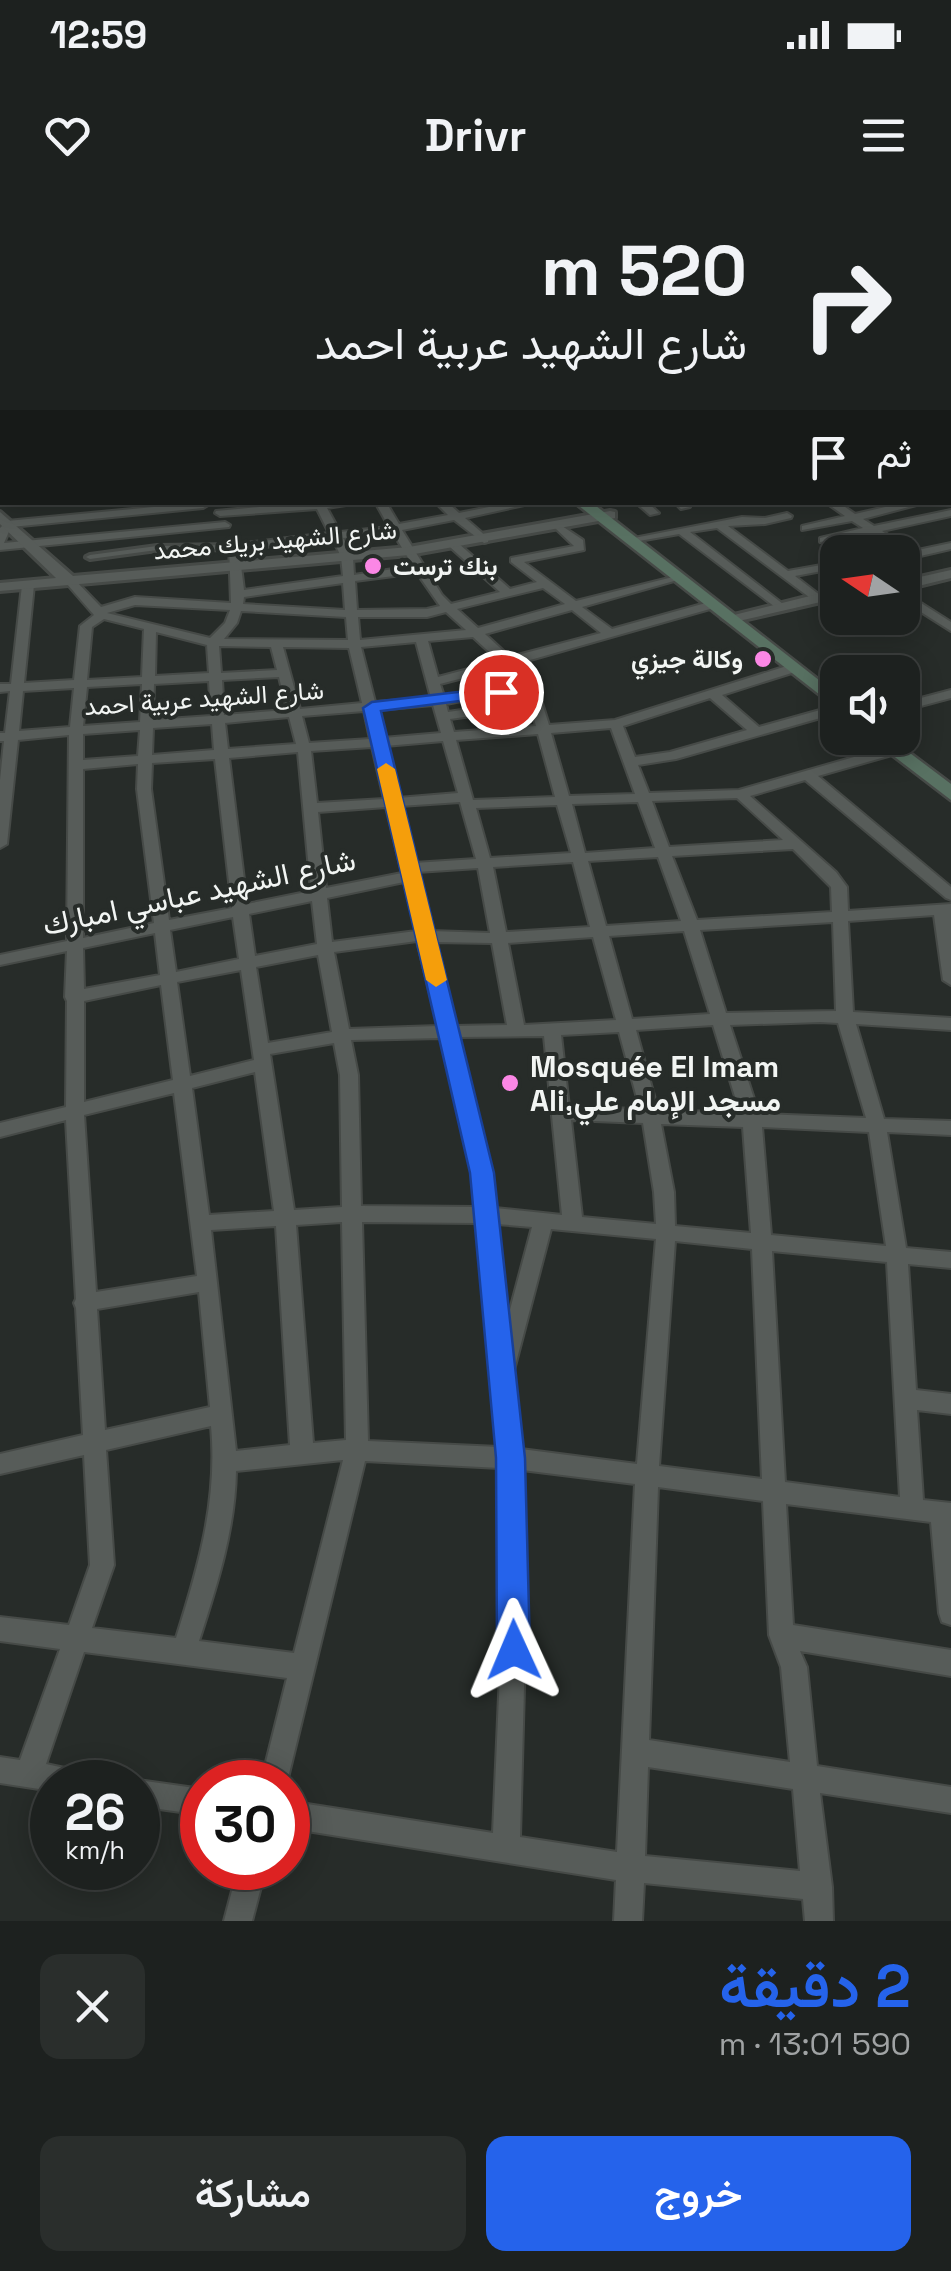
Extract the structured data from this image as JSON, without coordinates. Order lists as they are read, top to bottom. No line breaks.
{"streets":{"street":["شارع الشهيد بريك محمد","شارع الشهيد عربية احمد","شارع الشهيد عباسي امبارك"]},"places":["بنك ترست","وكالة جيزي","Mosquée El Imam Ali,مسجد الإمام علي"],"north":"left","page":{"status":"12:59","header":"Drivr","turn":["520 m","شارع الشهيد عربية احمد"],"then":"ثم","speed":"26 km/h","limit":"30","heading":["2 دقيقة","590 m · 13:01"],"buttons":["خروج","مشاركة"]}}
